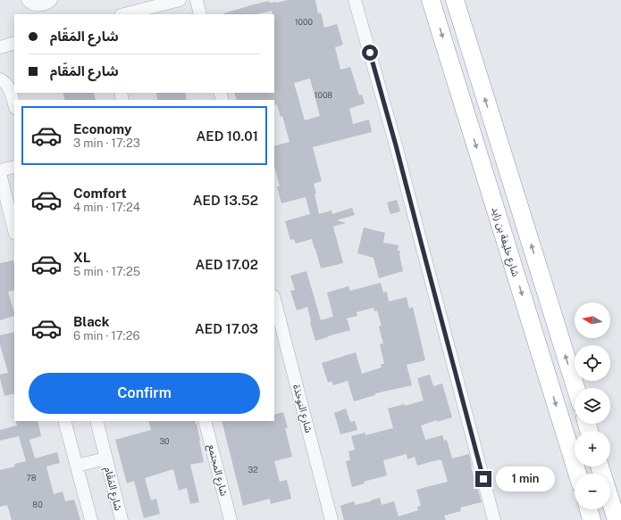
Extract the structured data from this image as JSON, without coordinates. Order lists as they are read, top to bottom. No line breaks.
{"streets":{"highway":["شارع خليفة بن زايد"],"street":["شارع النوخذة","شارع المجتمع","شارع المَقَام"]},"house_numbers":["1000","1008","30","32","78","80"],"north":"left","page":{"banner":["شارع المَقَام","شارع المَقَام"],"list":[{"name":"Economy","note":"3 min · 17:23","value":"AED 10.01"},{"name":"Comfort","note":"4 min · 17:24","value":"AED 13.52"},{"name":"XL","note":"5 min · 17:25","value":"AED 17.02"},{"name":"Black","note":"6 min · 17:26","value":"AED 17.03"}],"map_buttons":["+","−"],"buttons":"Confirm","bubble":"1 min"}}
